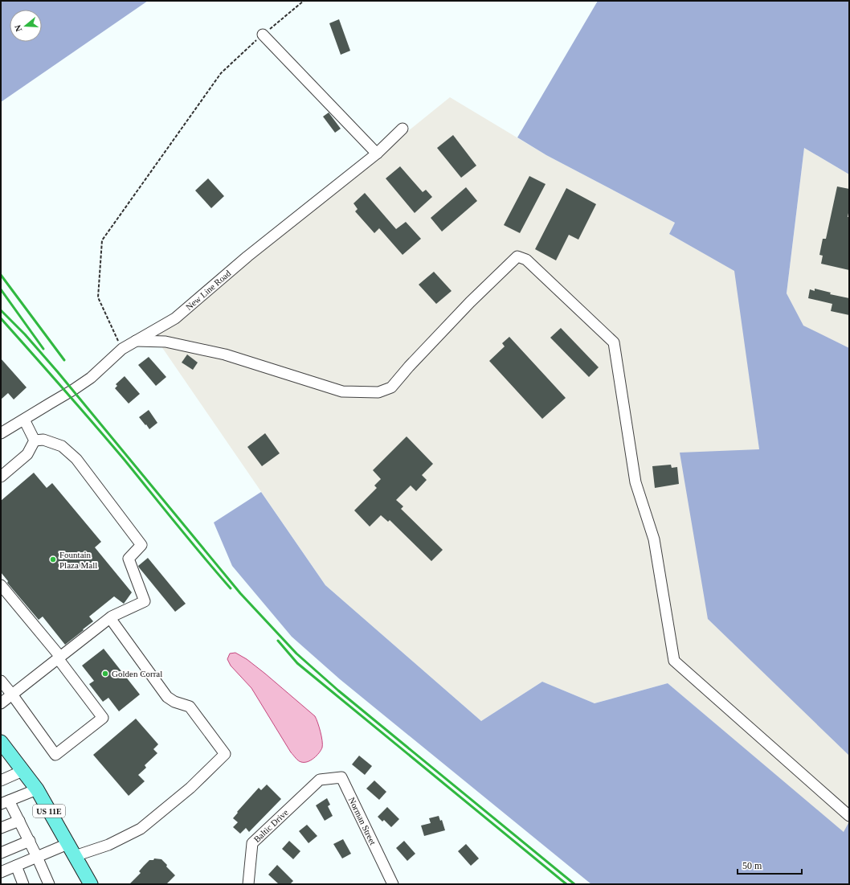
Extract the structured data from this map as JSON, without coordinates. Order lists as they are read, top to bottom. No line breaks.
{"streets":{"main road":["US 11E"],"street":["New Line Road","Norman Street","Baltic Drive"]},"crossings":[["Norman Street","Baltic Drive"]],"places":["Fountain Plaza Mall","Golden Corral"],"scale_bar":"50 m","north":"left"}
